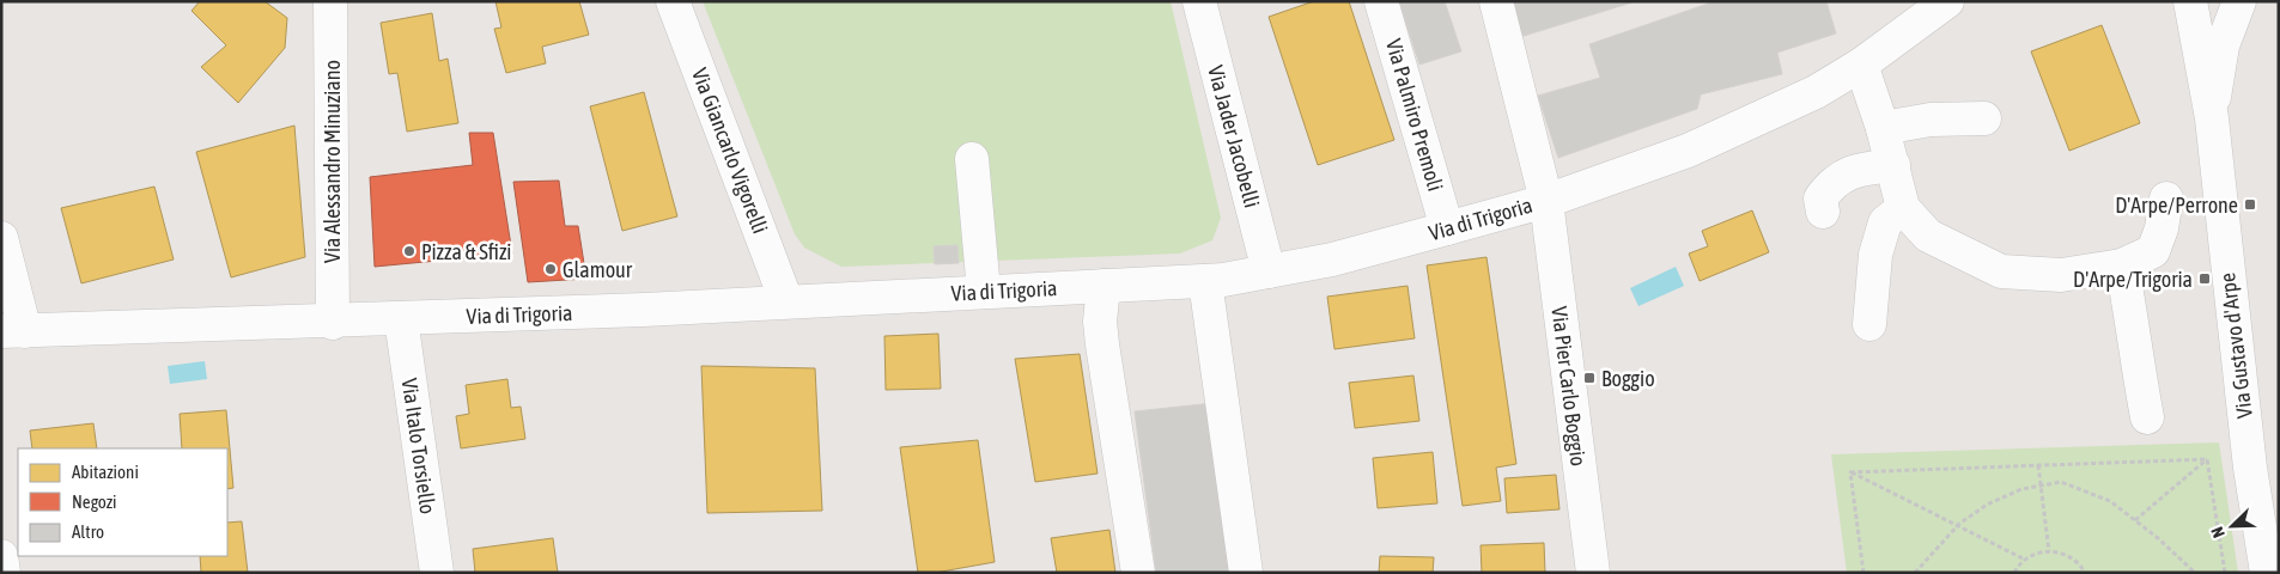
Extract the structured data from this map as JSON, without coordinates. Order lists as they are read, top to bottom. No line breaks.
{"streets":{"street":["Via Palmiro Premoli","Via Jader Jacobelli","Via Giancarlo Vigorelli","Via Alessandro Minuziano","Via di Trigoria","Via Gustavo d'Arpe","Via Pier Carlo Boggio","Via Italo Torsiello"]},"crossings":[["Via Palmiro Premoli","Via di Trigoria"],["Via Jader Jacobelli","Via di Trigoria"],["Via Giancarlo Vigorelli","Via di Trigoria"],["Via Alessandro Minuziano","Via di Trigoria"],["Via di Trigoria","Via Pier Carlo Boggio"],["Via di Trigoria","Via Italo Torsiello"]],"places":{"transit":["D'Arpe/Perrone","D'Arpe/Trigoria","Boggio"],"other":["Pizza & Sfizi","Glamour"]},"legend":["Abitazioni","Negozi","Altro"],"north":"bottom left"}
